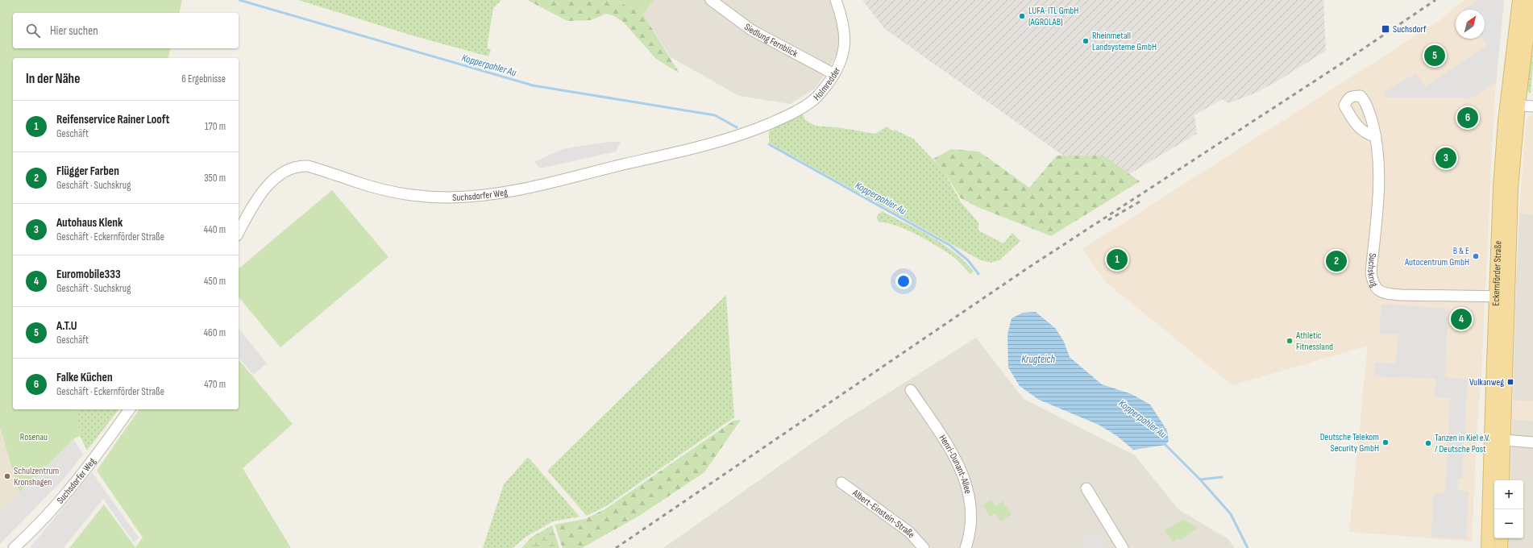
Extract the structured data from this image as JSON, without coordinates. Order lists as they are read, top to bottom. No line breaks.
{"streets":{"main road":["Eckernförder Straße"],"street":["Siedlung Fernblick","Holmredder","Suchsdorfer Weg","Suchskrug","Henri-Dunant-Allee","Albert-Einstein-Straße"]},"crossings":[["Siedlung Fernblick","Holmredder"],["Holmredder","Suchsdorfer Weg"],["Suchskrug","Eckernförder Straße"]],"water":["Kopperpahler Au","Krugteich"],"parks":["Rosenau"],"places":{"other":["LUFA-ITL GmbH (AGROLAB)","Rheinmetall Landsysteme GmbH","B & E Autocentrum GmbH","Athletic Fitnessland","Deutsche Telekom Security GmbH","Tanzen in Kiel e.V. / Deutsche Post","Schulzentrum Kronshagen"],"transit":["Suchsdorf","Vulkanweg"]},"north":"top right","page":{"search":"Hier suchen","pins":["5","6","3","1","2","4"],"heading":["In der Nähe","6 Ergebnisse"],"list":[{"mark":"1","name":"Reifenservice Rainer Looft","note":"Geschäft","value":"170 m"},{"mark":"2","name":"Flügger Farben","note":"Geschäft · Suchskrug","value":"350 m"},{"mark":"3","name":"Autohaus Klenk","note":"Geschäft · Eckernförder Straße","value":"440 m"},{"mark":"4","name":"Euromobile333","note":"Geschäft · Suchskrug","value":"450 m"},{"mark":"5","name":"A.T.U","note":"Geschäft","value":"460 m"},{"mark":"6","name":"Falke Küchen","note":"Geschäft · Eckernförder Straße","value":"470 m"}],"map_buttons":["+","−"]}}
